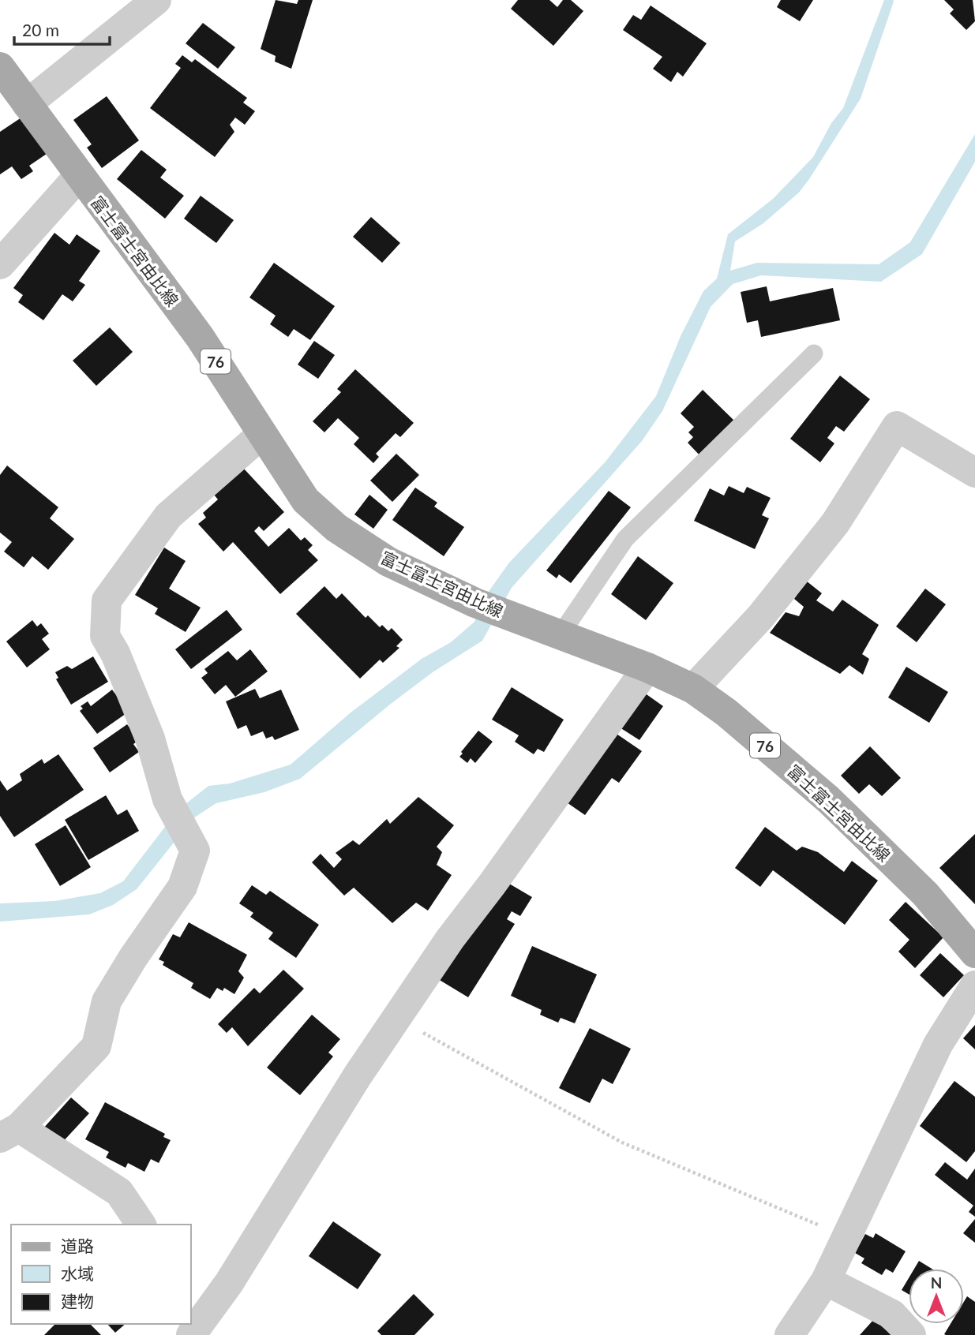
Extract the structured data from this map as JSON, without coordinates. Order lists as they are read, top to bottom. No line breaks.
{"streets":{"main road":["富士富士宮由比線","76"]},"legend":["道路","水域","建物"],"scale_bar":"20 m","north":"top"}
